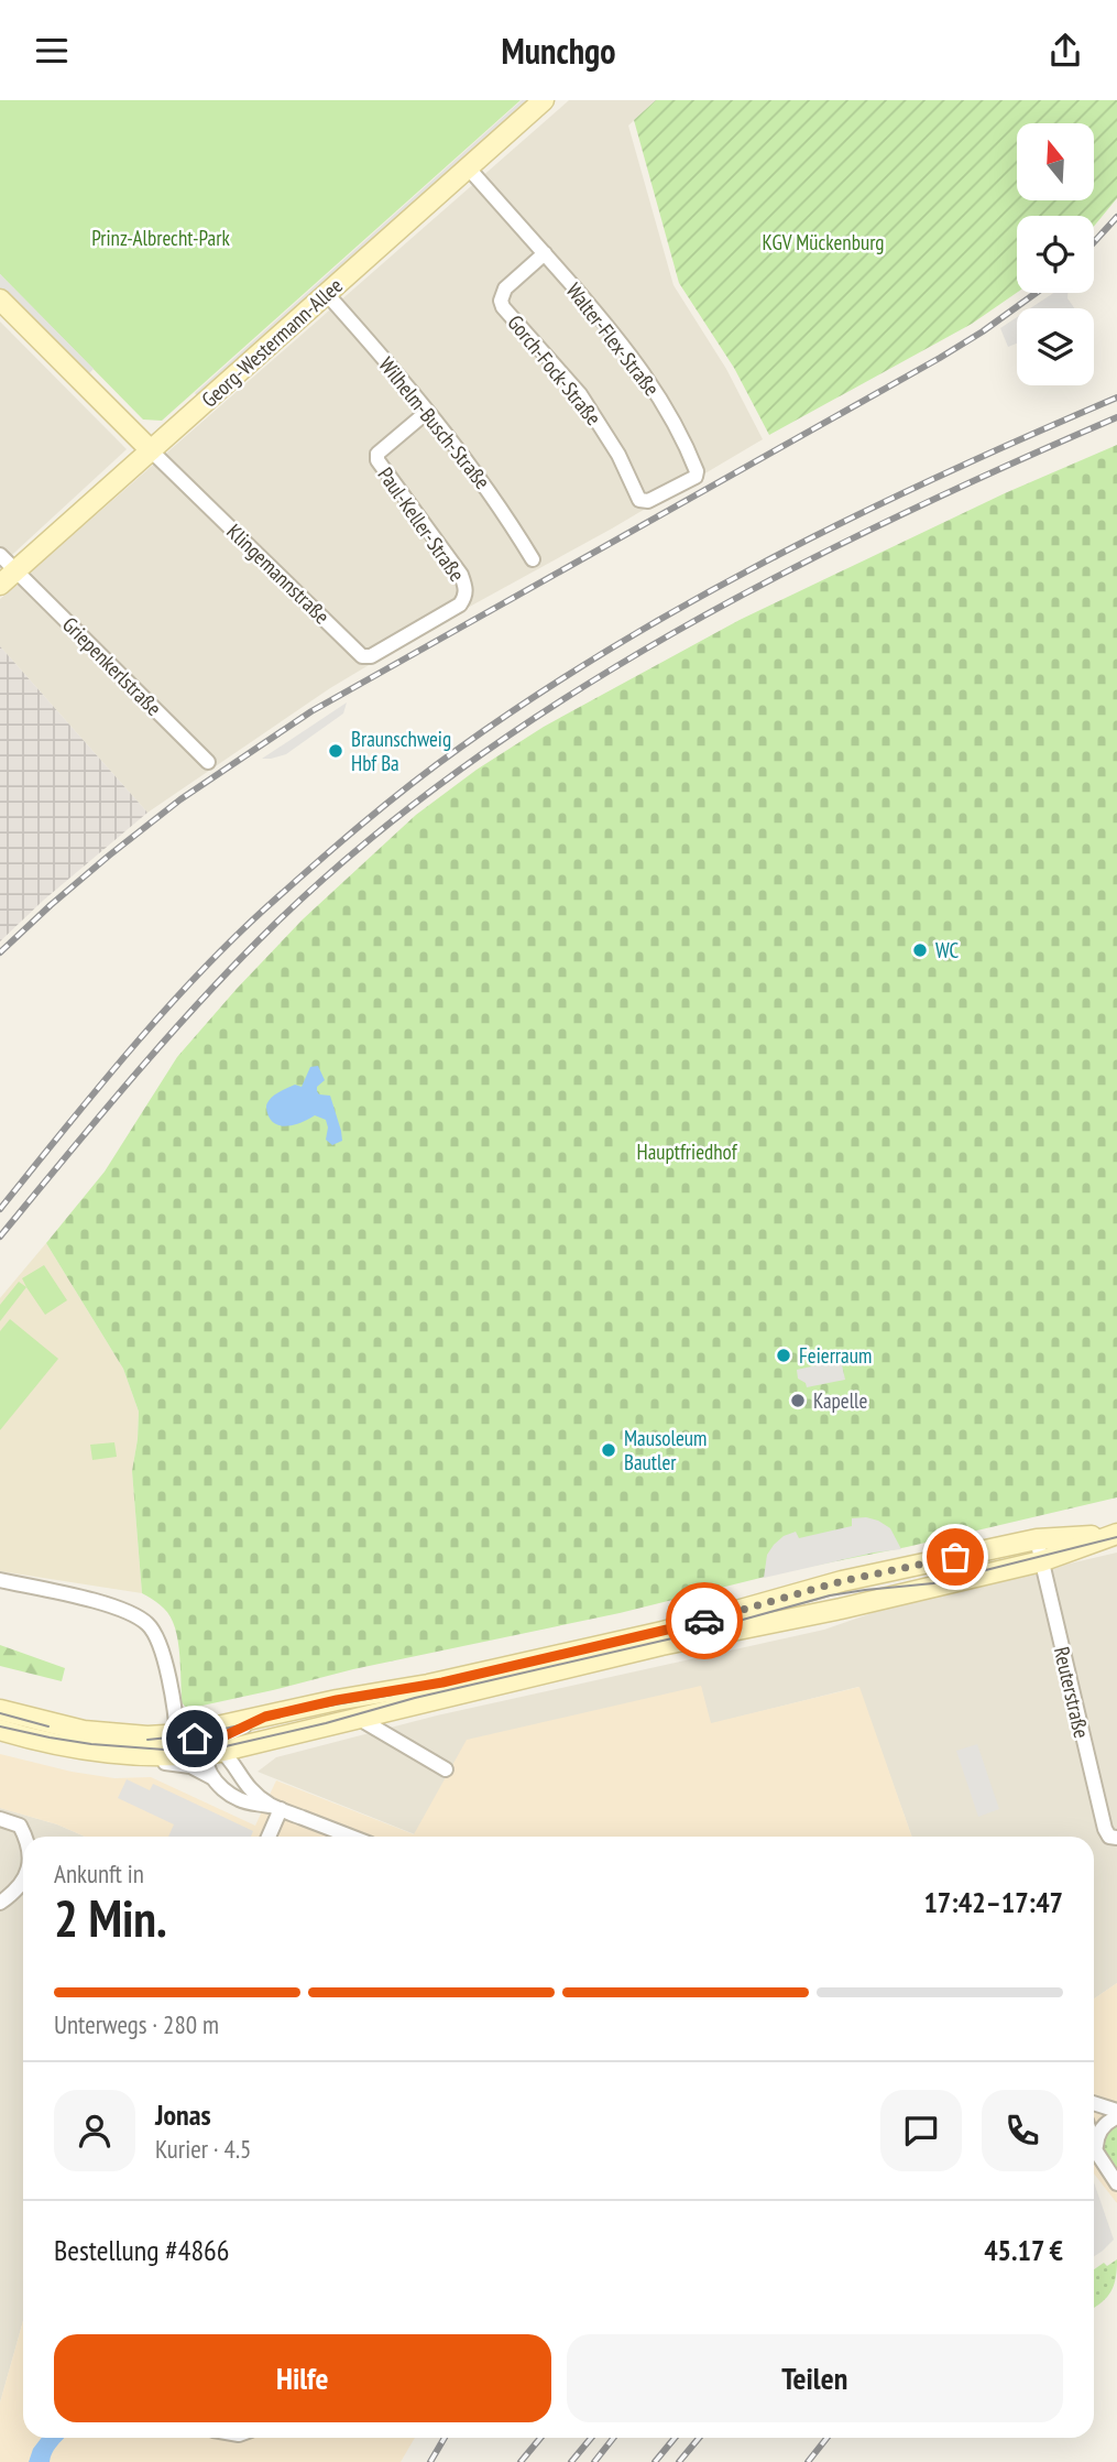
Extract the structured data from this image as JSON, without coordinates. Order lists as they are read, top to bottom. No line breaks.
{"streets":{"main road":["Georg-Westermann-Allee"],"street":["Walter-Flex-Straße","Gorch-Fock-Straße","Wilhelm-Busch-Straße","Paul-Keller-Straße","Klingemannstraße","Griepenkerlstraße","Reuterstraße"]},"crossings":[["Walter-Flex-Straße","Georg-Westermann-Allee"],["Walter-Flex-Straße","Gorch-Fock-Straße"],["Georg-Westermann-Allee","Wilhelm-Busch-Straße"],["Georg-Westermann-Allee","Klingemannstraße"],["Georg-Westermann-Allee","Griepenkerlstraße"],["Wilhelm-Busch-Straße","Paul-Keller-Straße"],["Paul-Keller-Straße","Klingemannstraße"]],"parks":["Prinz-Albrecht-Park","KGV Mückenburg","Hauptfriedhof"],"places":["Braunschweig Hbf Ba","WC","Feierraum","Kapelle","Mausoleum Bautler"],"north":"top","page":{"header":"Munchgo","heading":["2 Min.","Ankunft in","17:42–17:47"],"panel":["Jonas","Kurier · 4.5","Bestellung #4866","45.17 €"],"bar":"Unterwegs · 280 m","buttons":["Hilfe","Teilen"]}}
